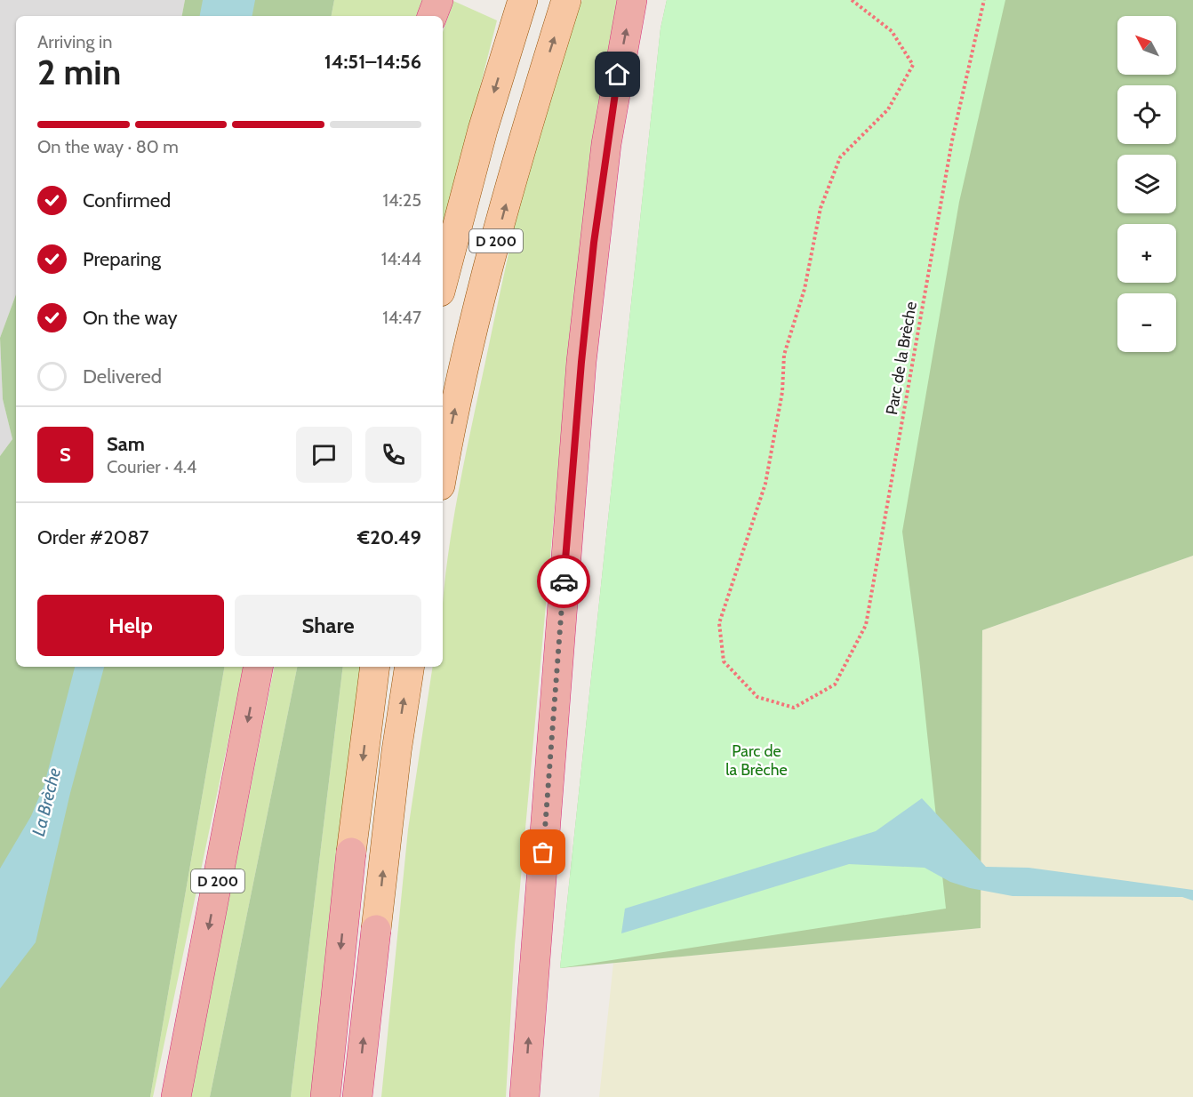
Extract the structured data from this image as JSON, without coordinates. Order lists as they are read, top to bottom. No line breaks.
{"streets":{"highway":["D 200"],"path":["Parc de la Brèche"]},"water":["La Brèche"],"parks":["Parc de la Brèche"],"north":"top left","page":{"map_buttons":["+","−"],"heading":["2 min","Arriving in","14:51–14:56"],"panel":["Sam","Courier · 4.4","Order #2087","€20.49"],"bar":"On the way · 80 m","list":[["Confirmed","14:25"],["Preparing","14:44"],["On the way","14:47"],"Delivered"],"round":"S","buttons":["Help","Share"]}}
